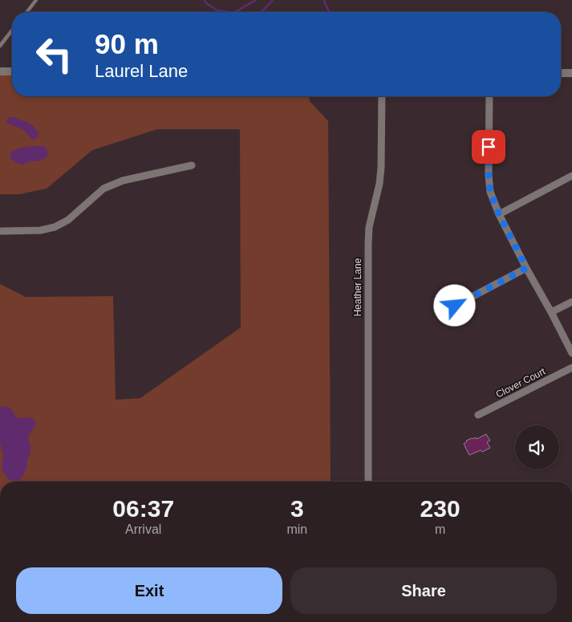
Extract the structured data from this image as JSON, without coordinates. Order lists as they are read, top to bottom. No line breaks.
{"streets":{"street":["Heather Lane","Clover Court"]},"page":{"turn":["90 m","Laurel Lane"],"eta":["06:37","Arrival","3","min","230","m"],"buttons":["Exit","Share"]}}
